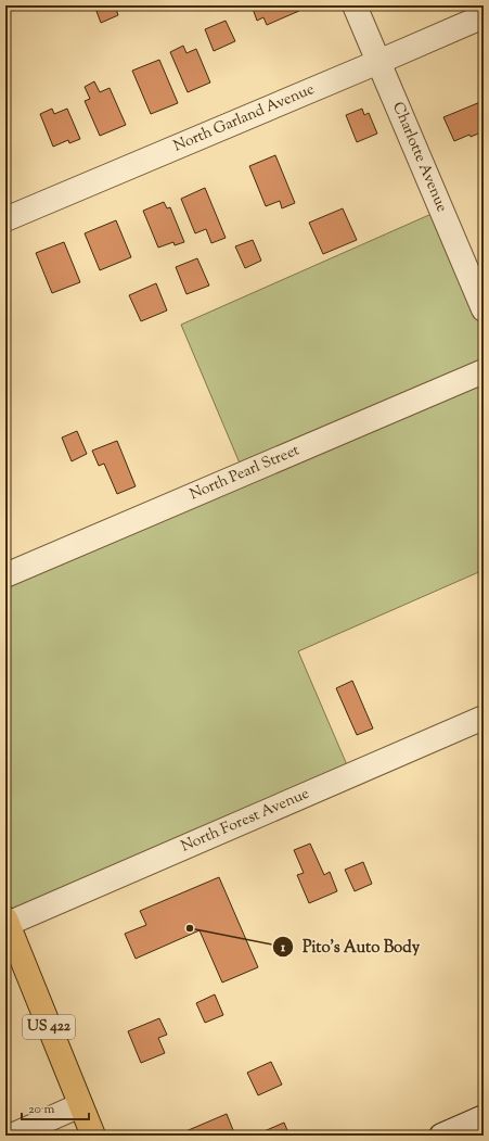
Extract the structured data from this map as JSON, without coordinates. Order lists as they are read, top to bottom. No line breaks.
{"streets":{"highway":["US 422"],"street":["North Garland Avenue","Charlotte Avenue","North Pearl Street","North Forest Avenue"]},"crossings":[["North Garland Avenue","Charlotte Avenue"],["North Forest Avenue","US 422"]],"places":["Pito's Auto Body"],"scale_bar":"20 m"}
